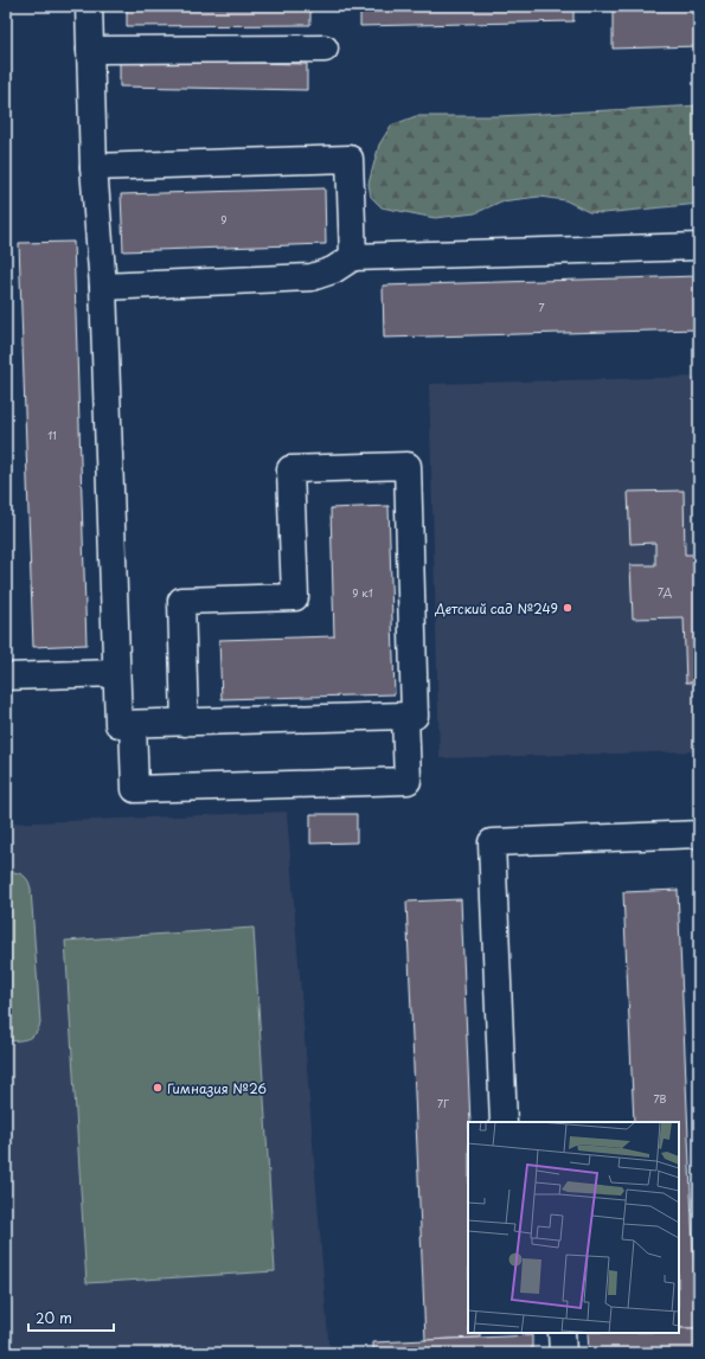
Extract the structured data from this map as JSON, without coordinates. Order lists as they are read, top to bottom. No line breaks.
{"places":["Детский сад №249","Гимназия №26"],"house_numbers":["9","7","11","7Д","9 к1","7В","7Г"],"scale_bar":"20 m"}
